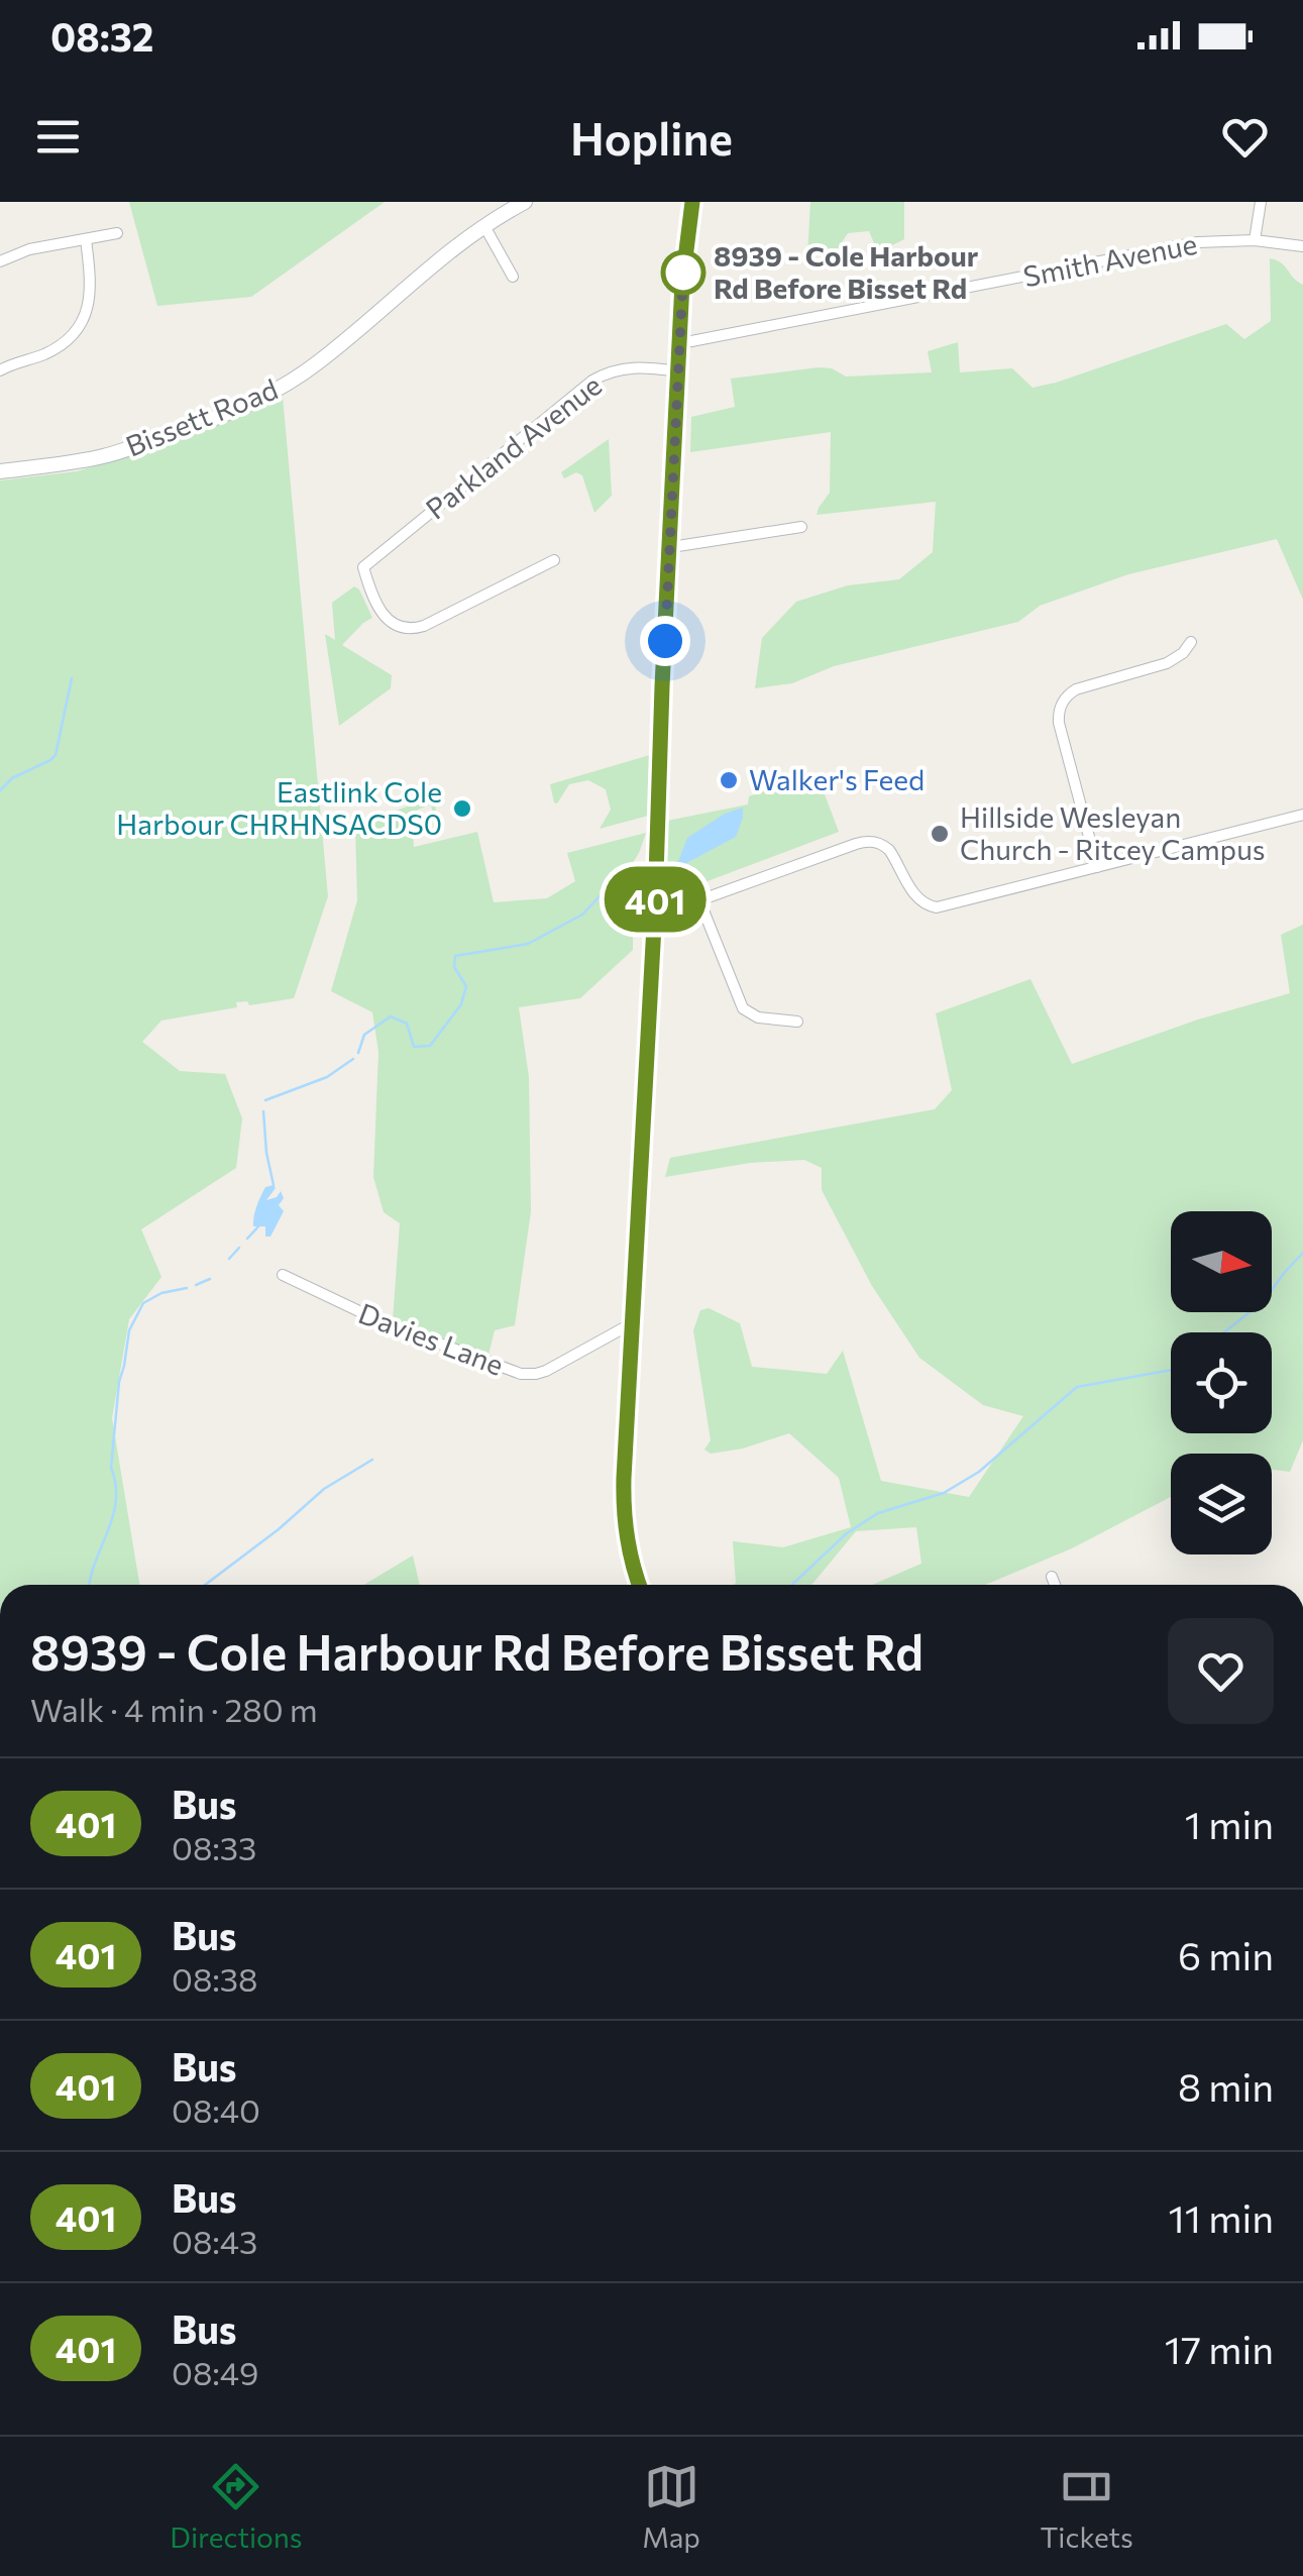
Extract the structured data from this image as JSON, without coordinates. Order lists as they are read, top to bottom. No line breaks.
{"streets":{"main road":["Bissett Road"],"street":["Smith Avenue","Parkland Avenue","Davies Lane"]},"places":["8939 - Cole Harbour Rd Before Bisset Rd","Walker's Feed","Eastlink Cole Harbour CHRHNSACDS0","Hillside Wesleyan Church - Ritcey Campus"],"lines":["bus line 401"],"north":"right","page":{"status":"08:32","header":"Hopline","on_map":"401","heading":["8939 - Cole Harbour Rd Before Bisset Rd","Walk · 4 min · 280 m"],"list":[{"mark":"401","name":"Bus","note":"08:33","value":"1 min"},{"mark":"401","name":"Bus","note":"08:38","value":"6 min"},{"mark":"401","name":"Bus","note":"08:40","value":"8 min"},{"mark":"401","name":"Bus","note":"08:43","value":"11 min"},{"mark":"401","name":"Bus","note":"08:49","value":"17 min"}],"tabs":["Directions","Map","Tickets"]}}
